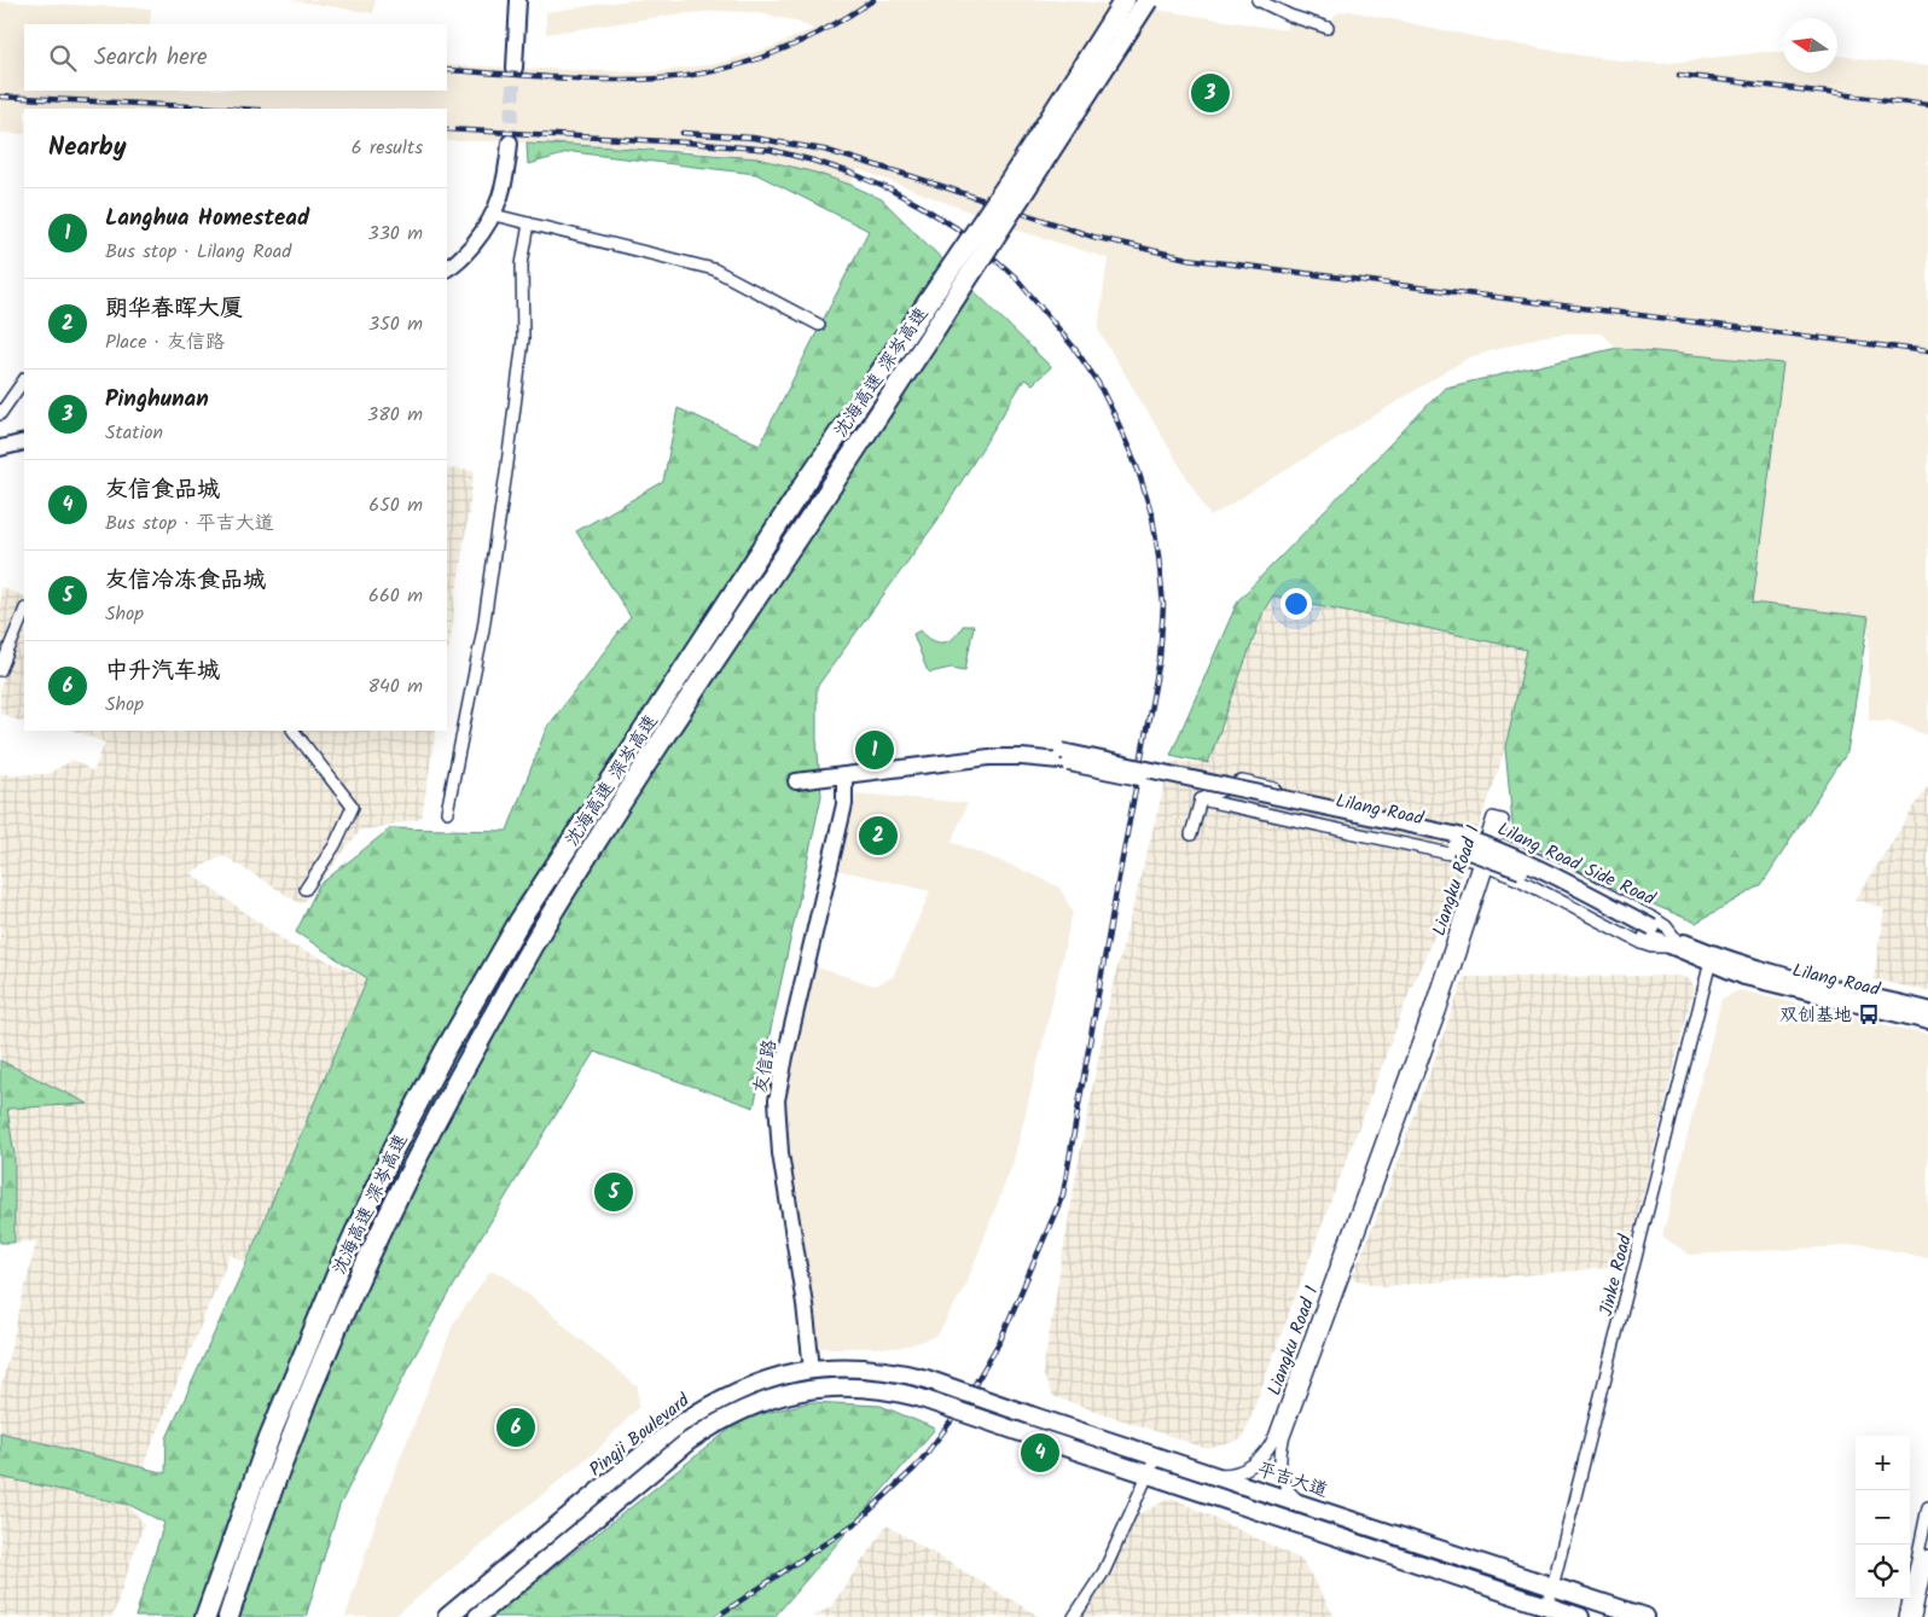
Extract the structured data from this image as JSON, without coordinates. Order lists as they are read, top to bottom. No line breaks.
{"streets":{"highway":["沈海高速 深岑高速"],"main road":["Pingji Boulevard","平吉大道"],"street":["Lilang Road","Lilang Road Side Road","Liangku Road 1","友信路","Jinke Road"]},"crossings":[["Lilang Road","Lilang Road Side Road"],["Lilang Road","友信路"],["Lilang Road","Jinke Road"],["Lilang Road Side Road","Liangku Road 1"],["Liangku Road 1","平吉大道"],["友信路","Pingji Boulevard"],["Jinke Road","平吉大道"],["Pingji Boulevard","平吉大道"]],"places":{"bus stop":["双创基地"]},"north":"left","page":{"search":"Search here","pins":["3","1","2","5","6","4"],"heading":["Nearby","6 results"],"list":[{"mark":"1","name":"Langhua Homestead","note":"Bus stop · Lilang Road","value":"330 m"},{"mark":"2","name":"朗华春晖大厦","note":"Place · 友信路","value":"350 m"},{"mark":"3","name":"Pinghunan","note":"Station","value":"380 m"},{"mark":"4","name":"友信食品城","note":"Bus stop · 平吉大道","value":"650 m"},{"mark":"5","name":"友信冷冻食品城","note":"Shop","value":"660 m"},{"mark":"6","name":"中升汽车城","note":"Shop","value":"840 m"}],"map_buttons":["+","−"]}}
